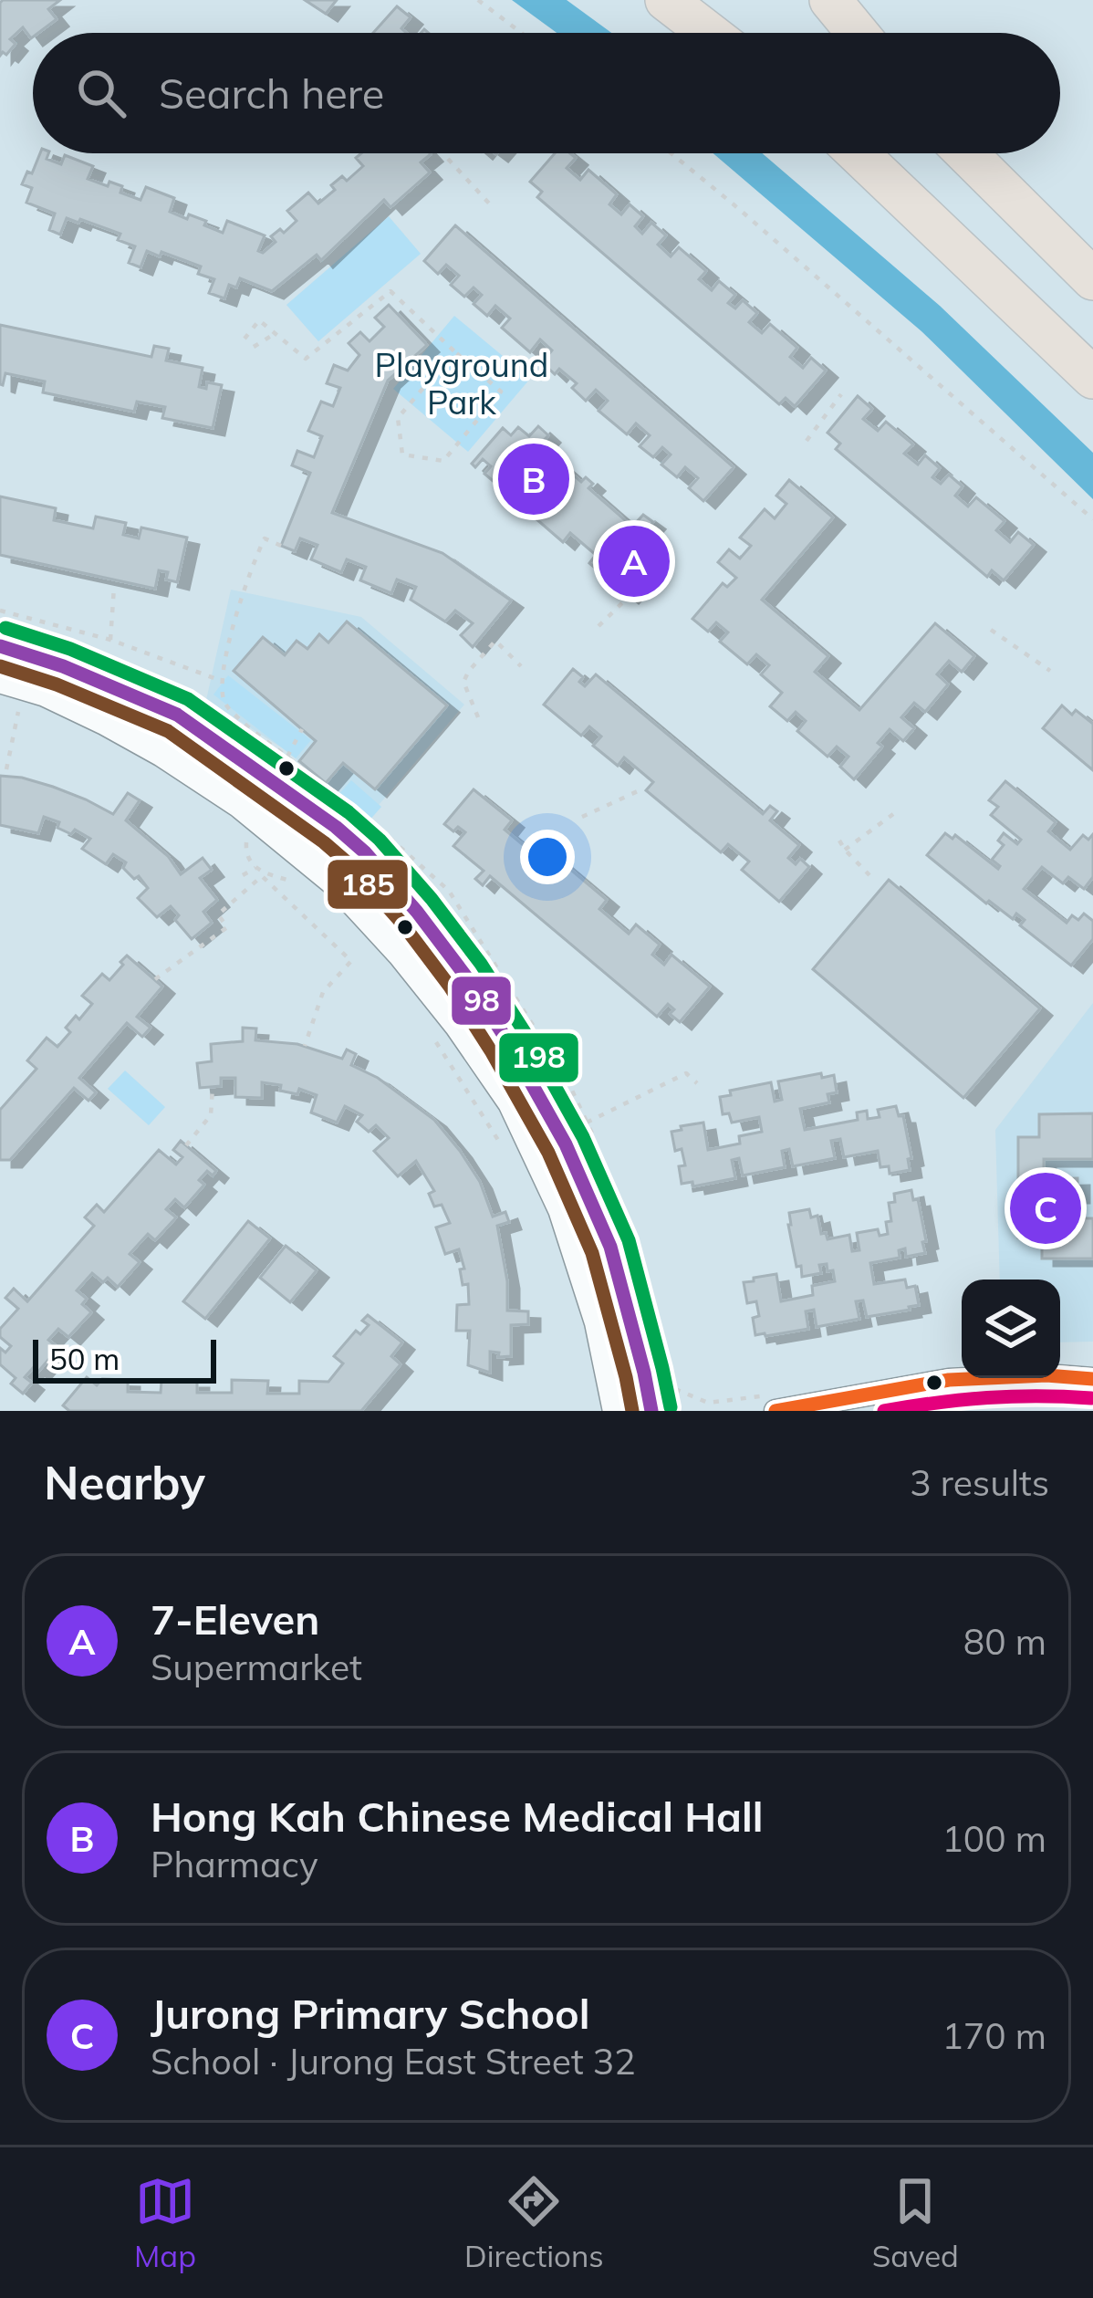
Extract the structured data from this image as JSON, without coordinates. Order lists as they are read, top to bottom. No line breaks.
{"parks":["Playground Park"],"lines":["transit line 198","transit line 98","transit line 185"],"scale_bar":"50 m","page":{"search":"Search here","pins":["B","A","C"],"scale":"50 m","heading":["Nearby","3 results"],"list":[{"mark":"A","name":"7-Eleven","note":"Supermarket","value":"80 m"},{"mark":"B","name":"Hong Kah Chinese Medical Hall","note":"Pharmacy","value":"100 m"},{"mark":"C","name":"Jurong Primary School","note":"School · Jurong East Street 32","value":"170 m"}],"nav":["Map","Directions","Saved"]}}
